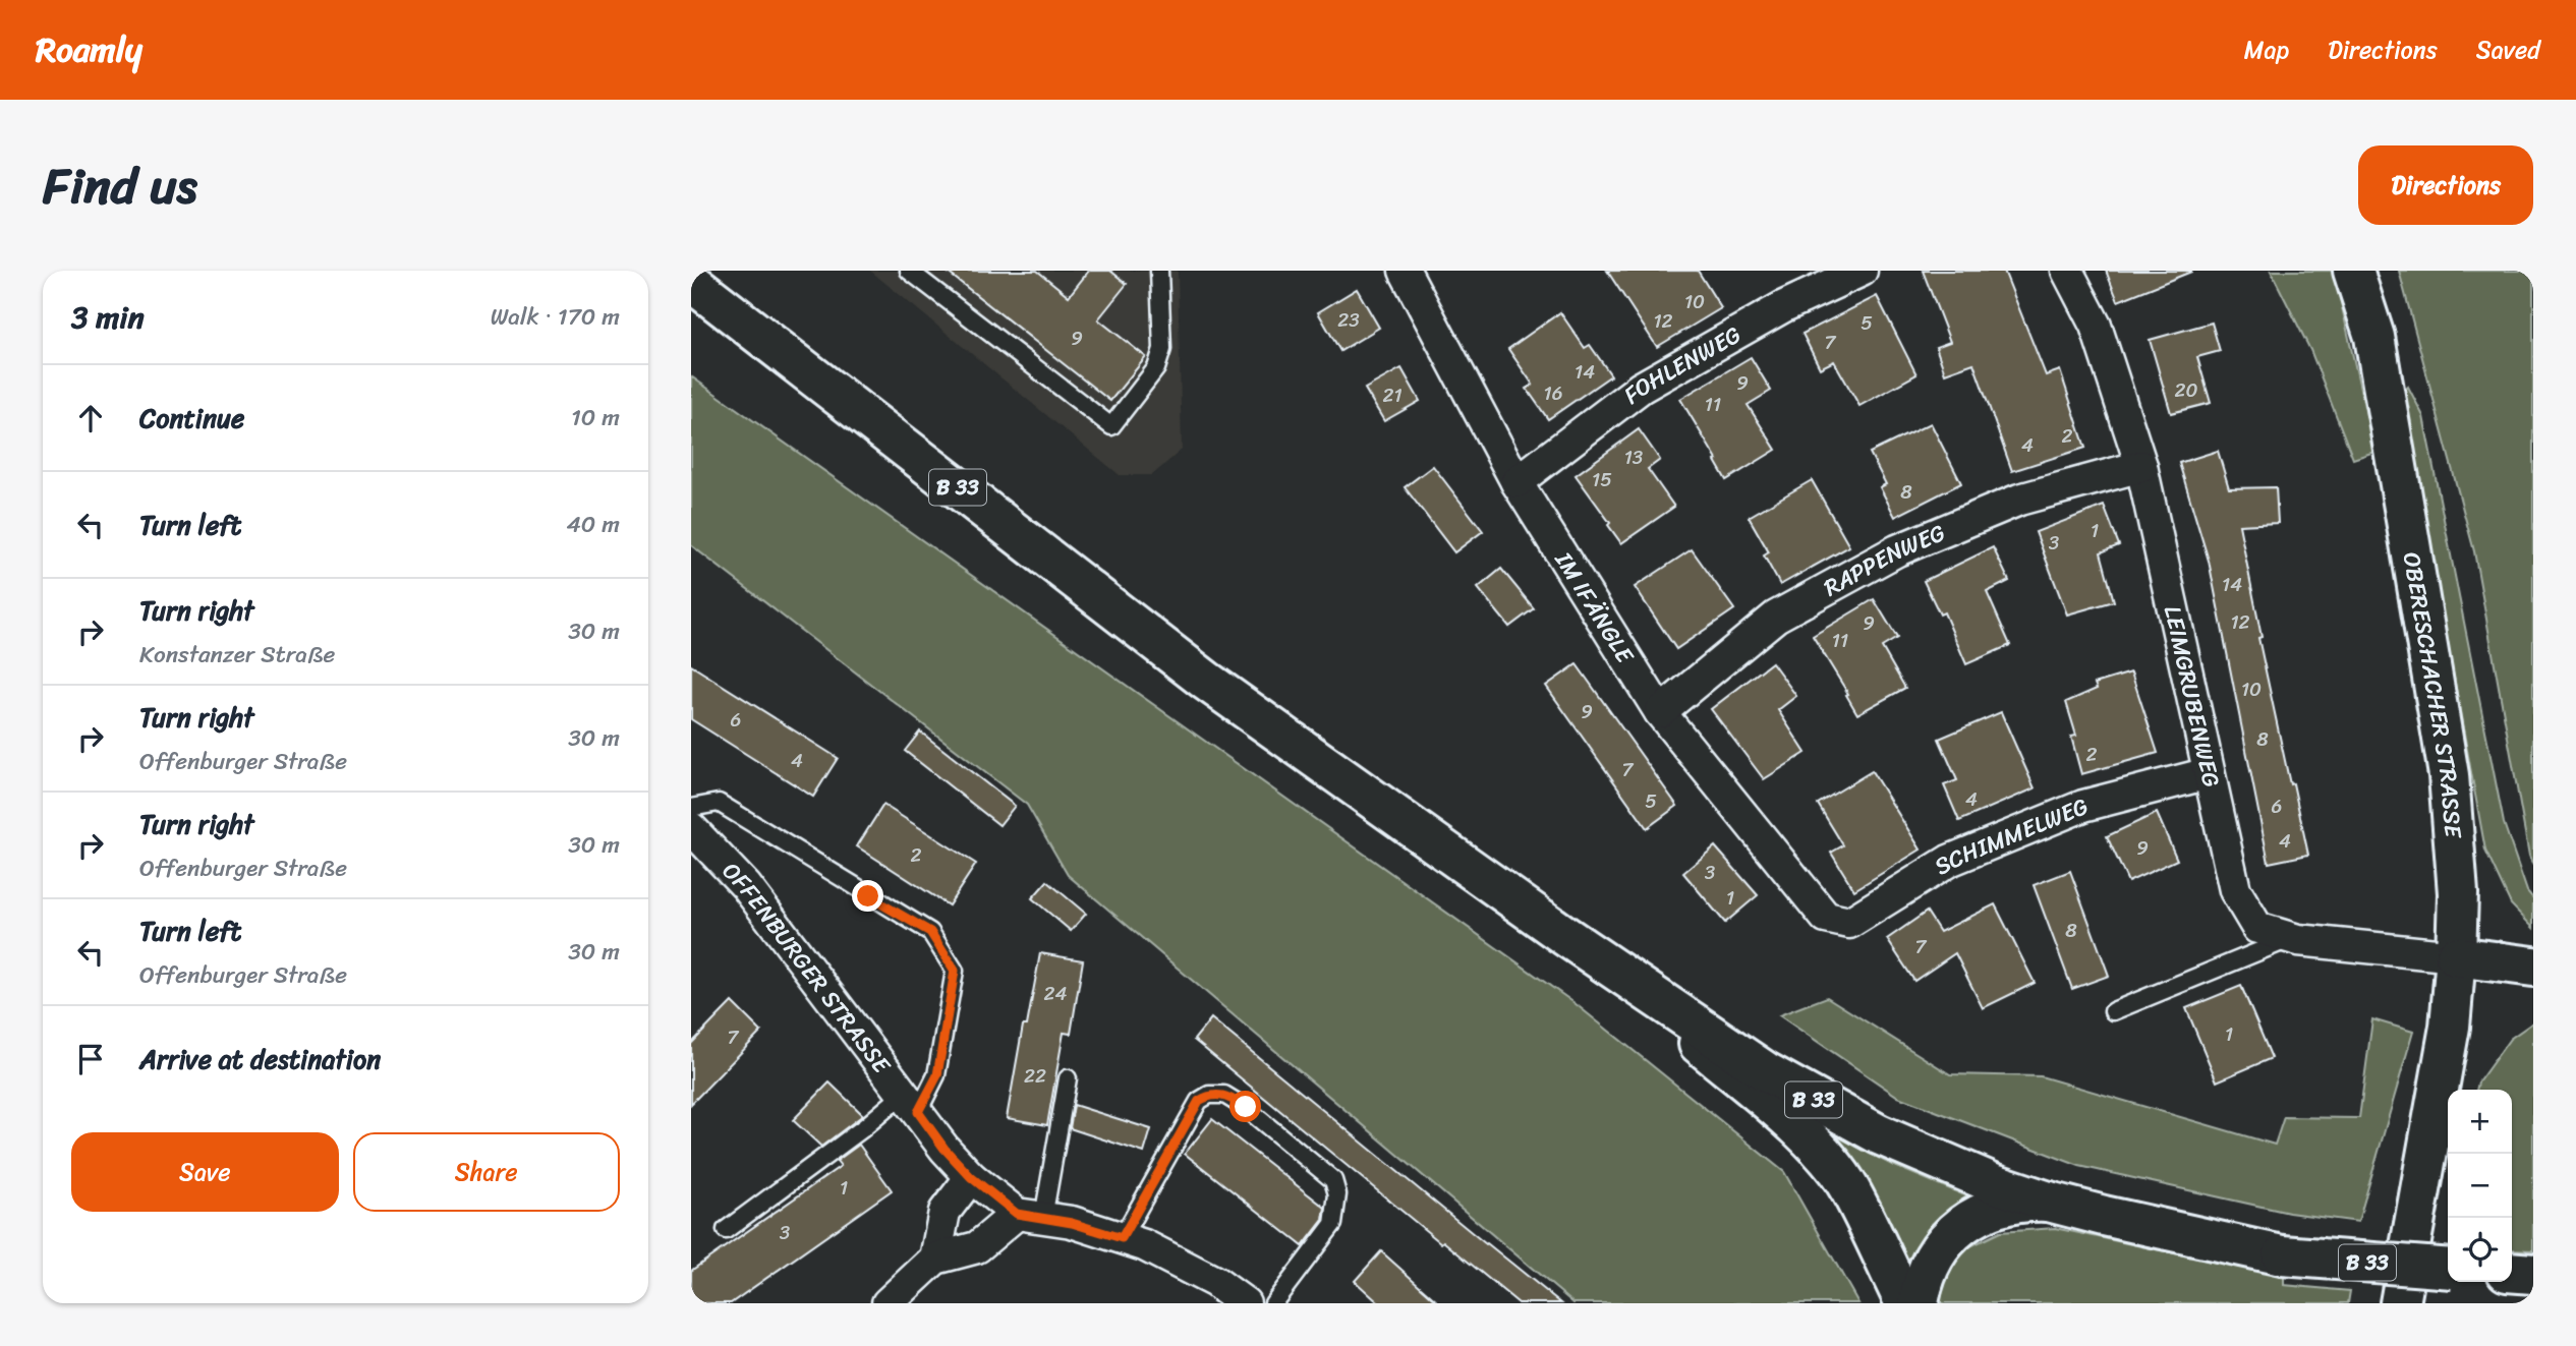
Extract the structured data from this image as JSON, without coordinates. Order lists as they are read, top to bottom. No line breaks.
{"streets":{"main road":["B 33","OBERESCHACHER STRASSE"],"street":["FOHLENWEG","RAPPENWEG","IM IFÄNGLE","LEIMGRUBENWEG","SCHIMMELWEG","OFFENBURGER STRASSE"]},"crossings":[["FOHLENWEG","IM IFÄNGLE"],["RAPPENWEG","IM IFÄNGLE"],["RAPPENWEG","LEIMGRUBENWEG"],["IM IFÄNGLE","SCHIMMELWEG"],["LEIMGRUBENWEG","OBERESCHACHER STRASSE"],["LEIMGRUBENWEG","SCHIMMELWEG"]],"house_numbers":["10","23","12","5","9","7","14","9","20","16","21","11","2","4","13","15","8","1","3","14","12","9","11","10","9","6","8","2","4","7","4","5","6","4","9","2","3","1","8","7","24","1","7","22","1","3"],"page":{"header":"Roamly","nav":["Map","Directions","Saved"],"title":"Find us","buttons":["Directions",["Save","Share"]],"heading":["3 min","Walk · 170 m"],"list":[["Continue","10 m"],["Turn left","40 m"],["Turn right","Konstanzer Straße","30 m"],["Turn right","Offenburger Straße","30 m"],["Turn right","Offenburger Straße","30 m"],["Turn left","Offenburger Straße","30 m"],"Arrive at destination"],"map_buttons":["+","−"]}}
